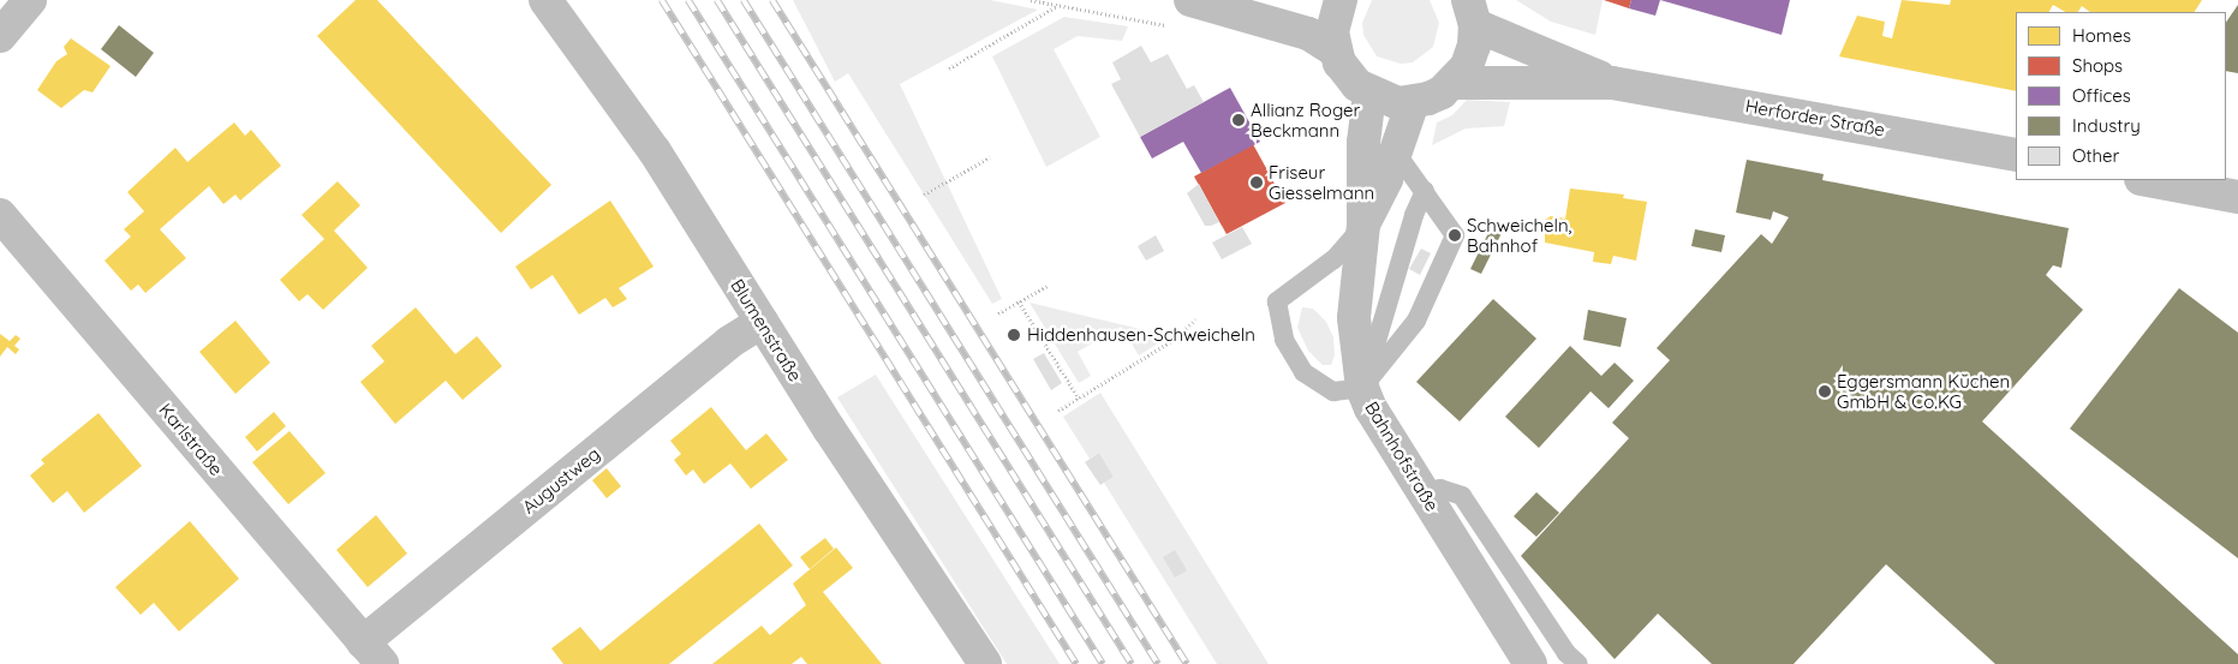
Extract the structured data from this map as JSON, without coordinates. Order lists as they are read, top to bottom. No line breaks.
{"streets":{"street":["Herforder Straße","Blumenstraße","Karlstraße","Bahnhofstraße","Augustweg"]},"crossings":[["Blumenstraße","Augustweg"],["Karlstraße","Augustweg"]],"places":["Allianz Roger Beckmann","Friseur Giesselmann","Schweicheln, Bahnhof","Hiddenhausen-Schweicheln","Eggersmann Küchen GmbH & Co.KG"],"legend":["Homes","Shops","Offices","Industry","Other"]}
